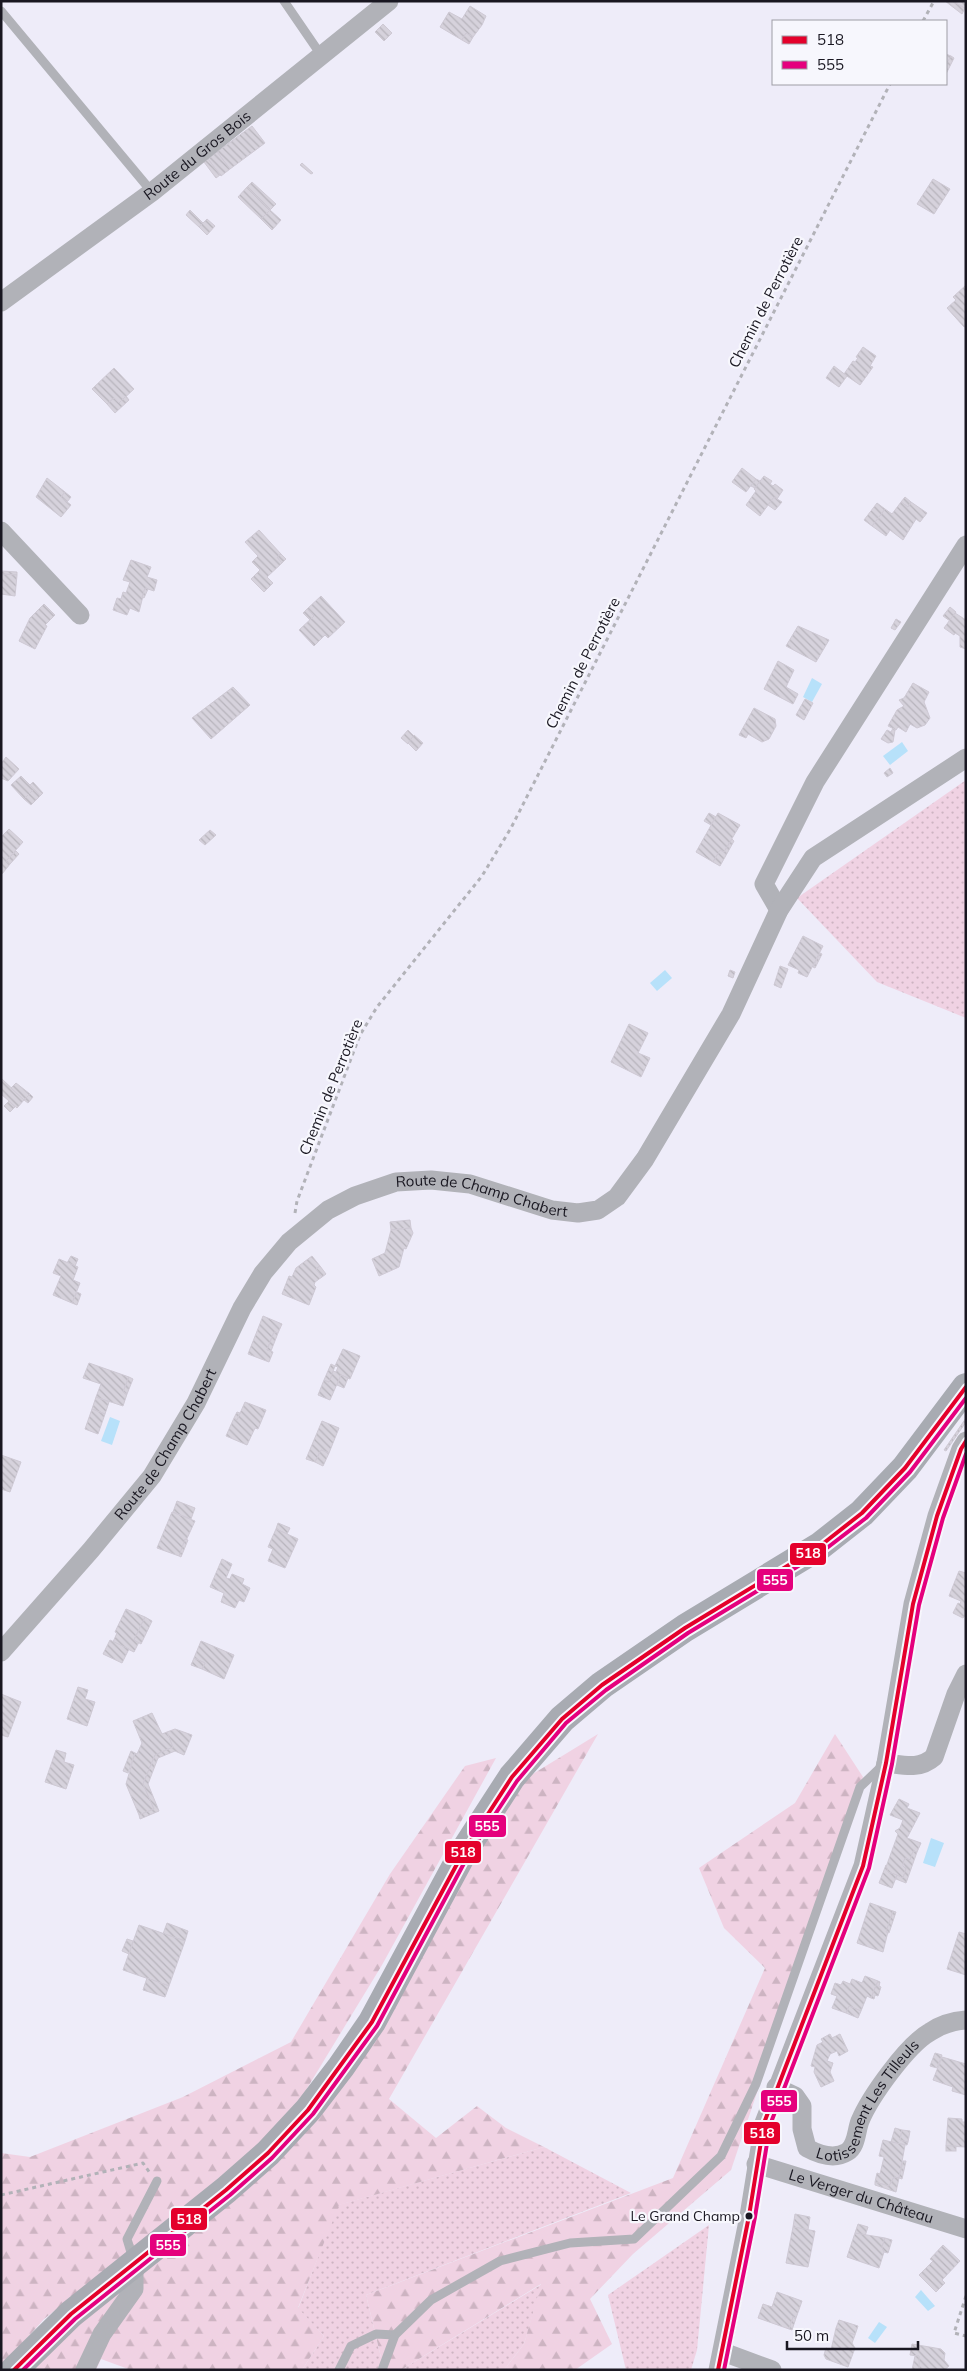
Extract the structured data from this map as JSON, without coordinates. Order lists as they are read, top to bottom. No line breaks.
{"streets":{"street":["Route du Gros Bois","Route de Champ Chabert","Lotissement Les Tilleuls","Le Verger du Château"],"path":["Chemin de Perrotière"]},"crossings":[["Chemin de Perrotière","Route de Champ Chabert"]],"places":["Le Grand Champ"],"lines":["transit line 518","transit line 555"],"legend":["518","555"],"scale_bar":"50 m"}
